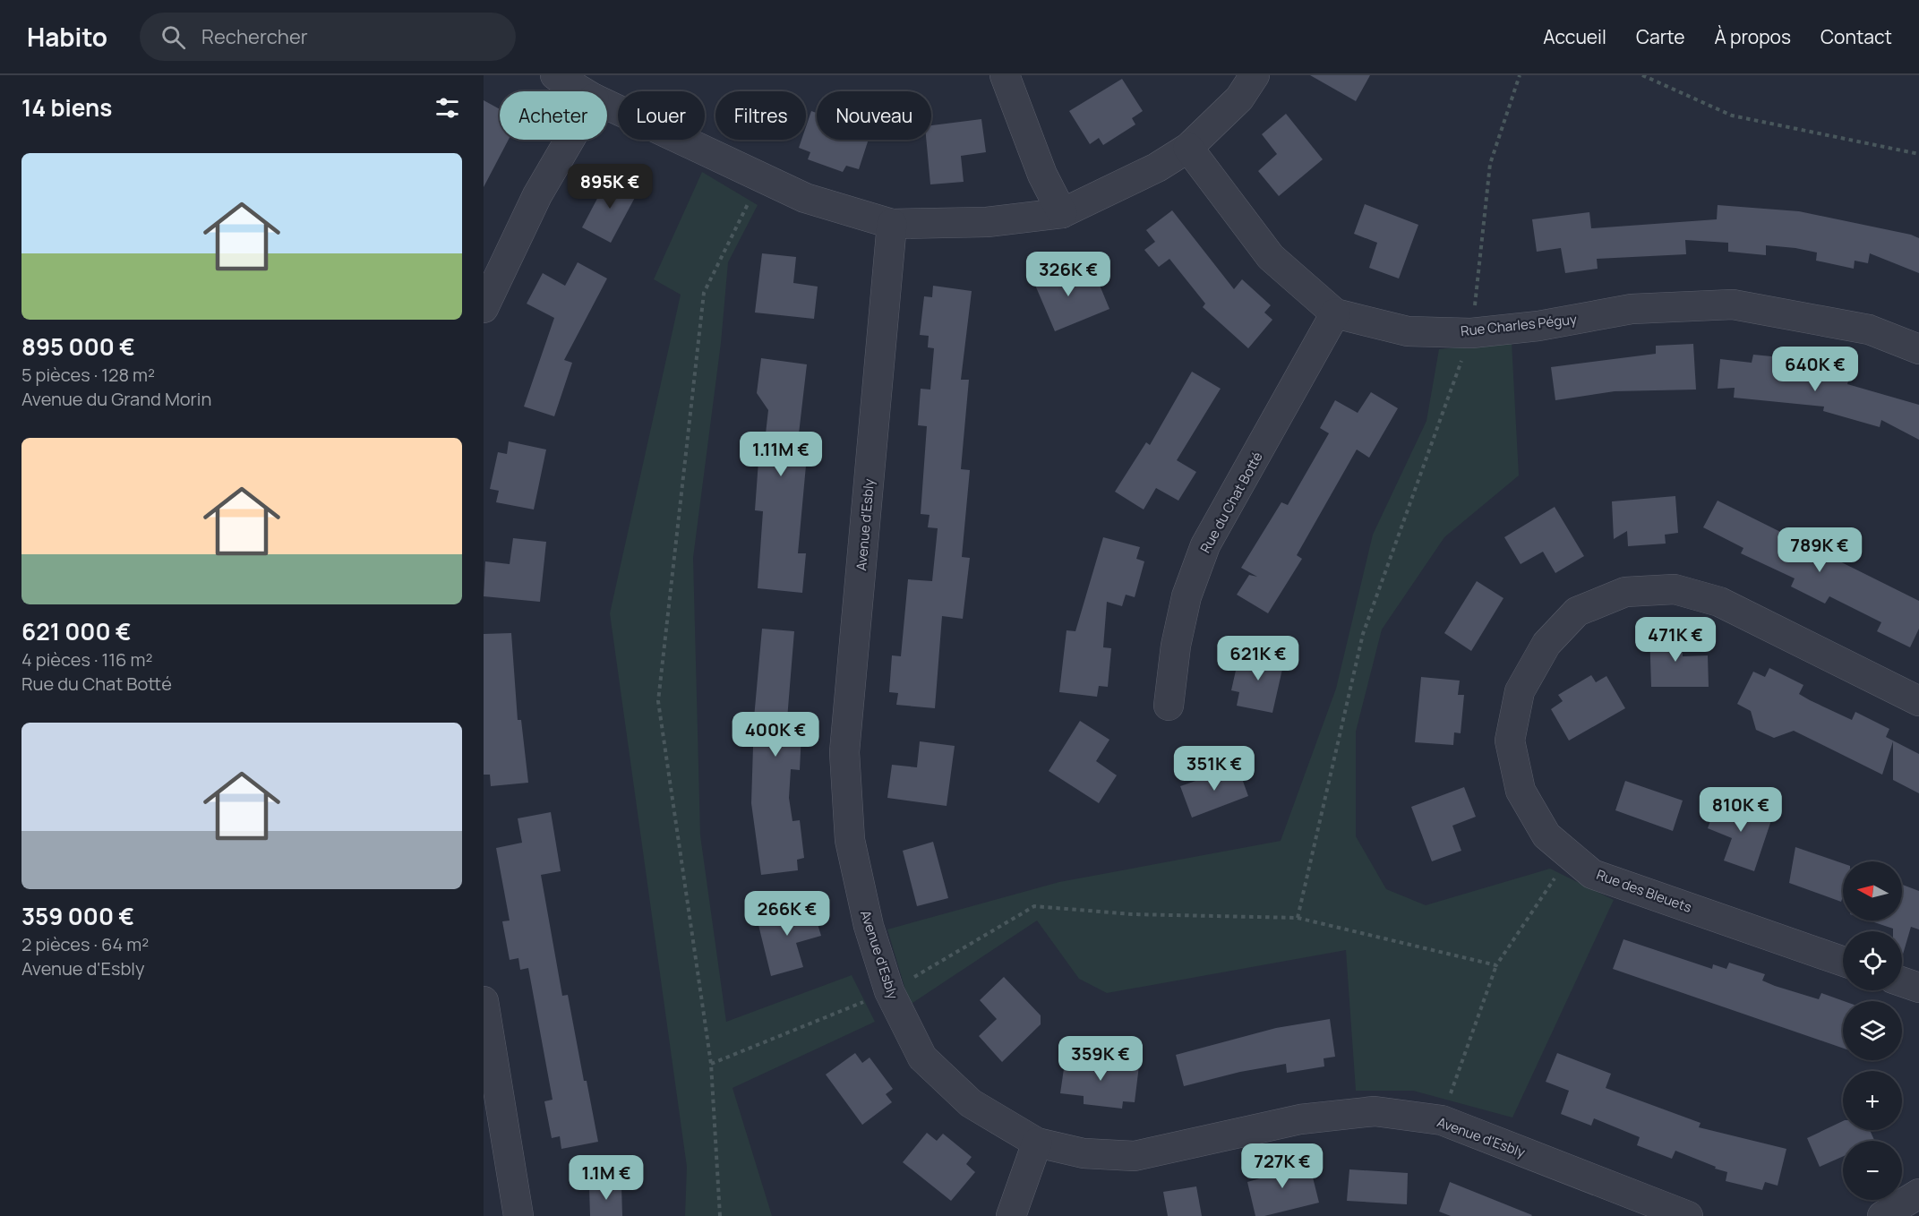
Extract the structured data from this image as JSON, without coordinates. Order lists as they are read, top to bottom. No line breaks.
{"streets":{"street":["Rue Charles Péguy","Rue du Chat Botté","Avenue d'Esbly","Rue des Bleuets"]},"crossings":[["Rue Charles Péguy","Rue du Chat Botté"]],"north":"left","page":{"header":"Habito","search":"Rechercher","nav":["Accueil","Carte","À propos","Contact"],"heading":"14 biens","chip":["Acheter","Louer","Filtres","Nouveau"],"list":[{"name":"895 000 €","note":"5 pièces · 128 m² · Avenue du Grand Morin"},{"name":"621 000 €","note":"4 pièces · 116 m² · Rue du Chat Botté"},{"name":"359 000 €","note":"2 pièces · 64 m² · Avenue d'Esbly"}],"price":["895K €","326K €","640K €","1.11M €","789K €","471K €","621K €","400K €","351K €","810K €","266K €","359K €","727K €","1.1M €"],"map_buttons":["+","−"]}}
